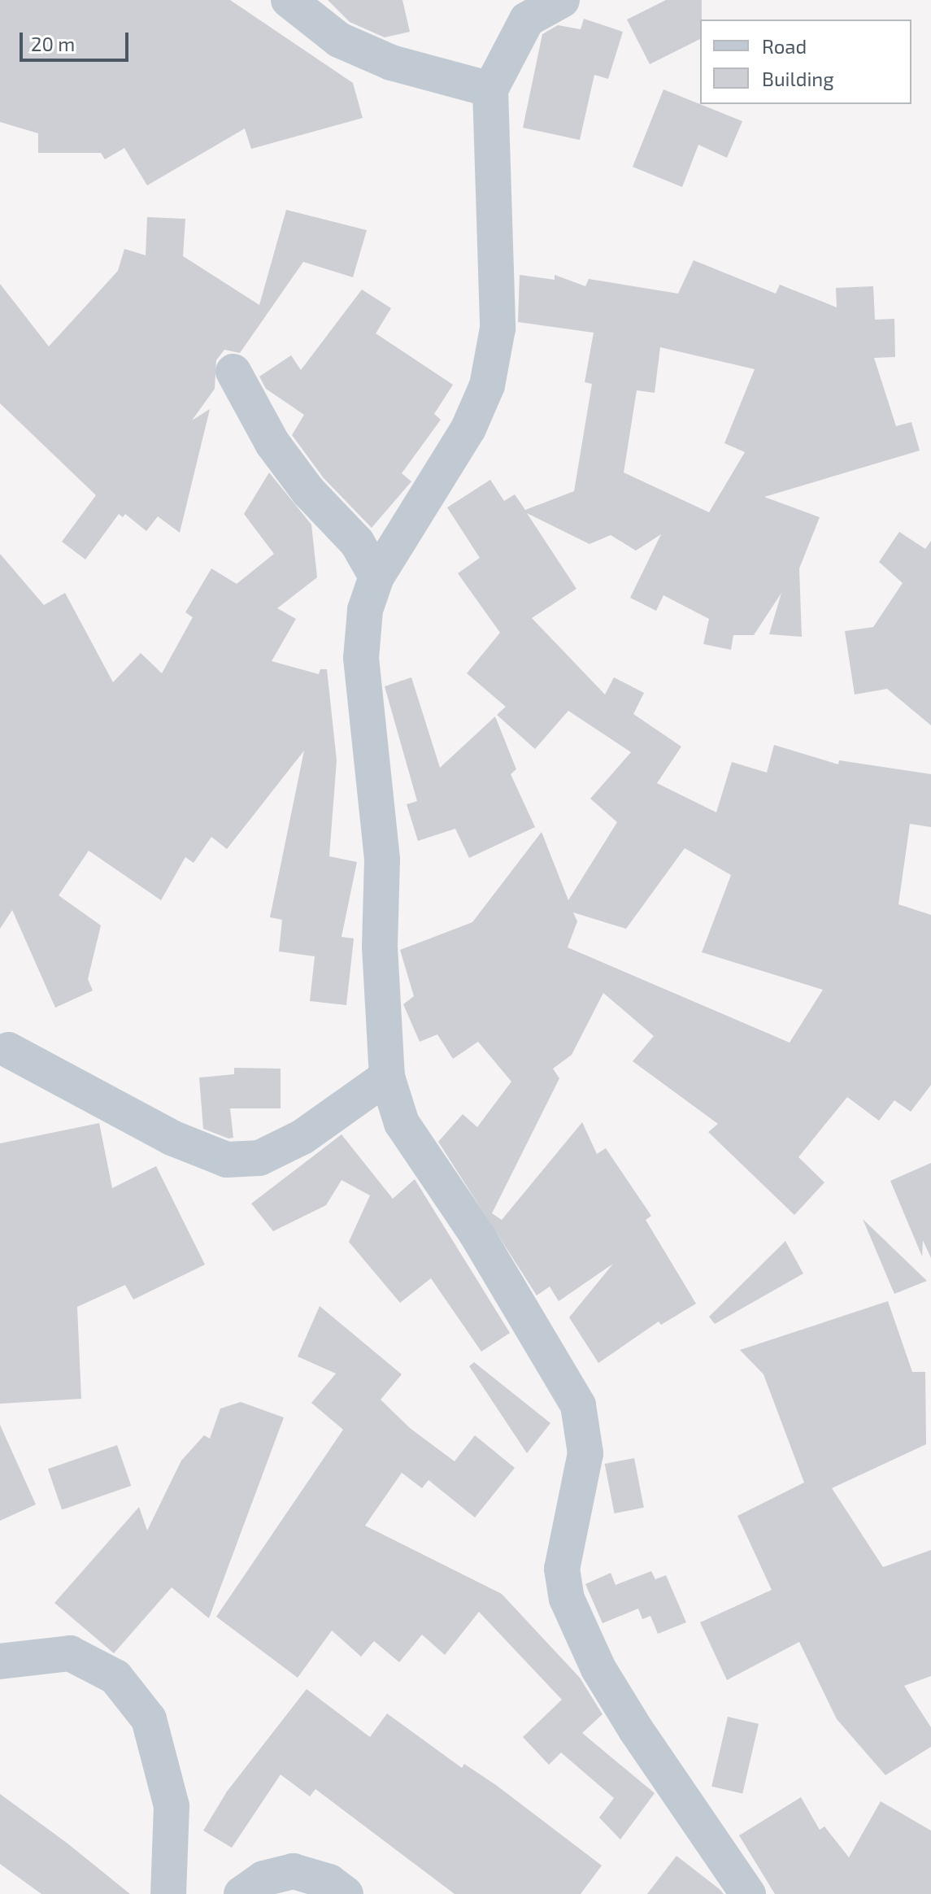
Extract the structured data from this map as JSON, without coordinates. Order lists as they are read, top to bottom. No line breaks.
{"legend":["Road","Building"],"scale_bar":"20 m"}
